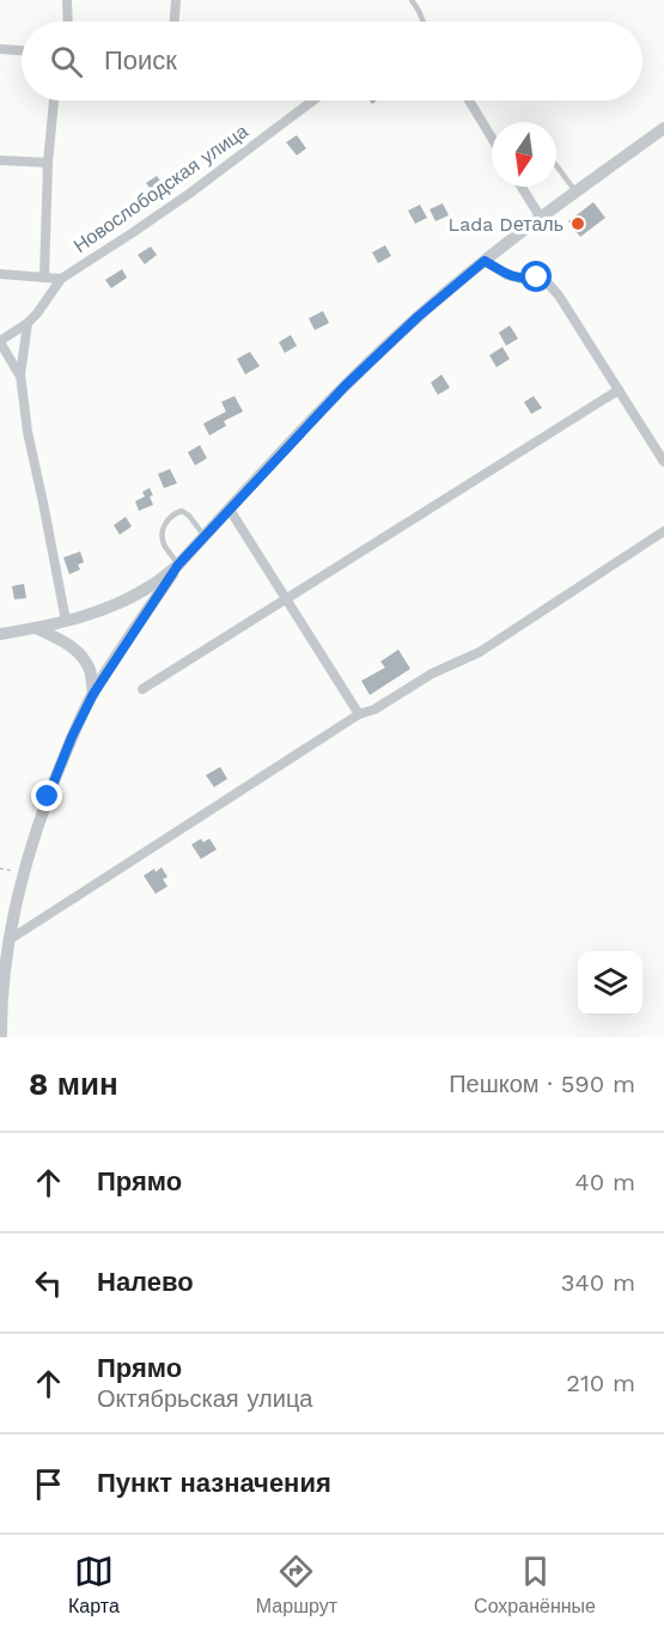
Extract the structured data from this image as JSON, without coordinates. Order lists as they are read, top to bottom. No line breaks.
{"streets":{"street":["Новослободская улица"]},"places":["Lada Dеталь"],"north":"bottom","page":{"search":"Поиск","heading":["8 мин","Пешком · 590 m"],"list":[["Прямо","40 m"],["Налево","340 m"],["Прямо","Октябрьская улица","210 m"],"Пункт назначения"],"nav":["Карта","Маршрут","Сохранённые"]}}
